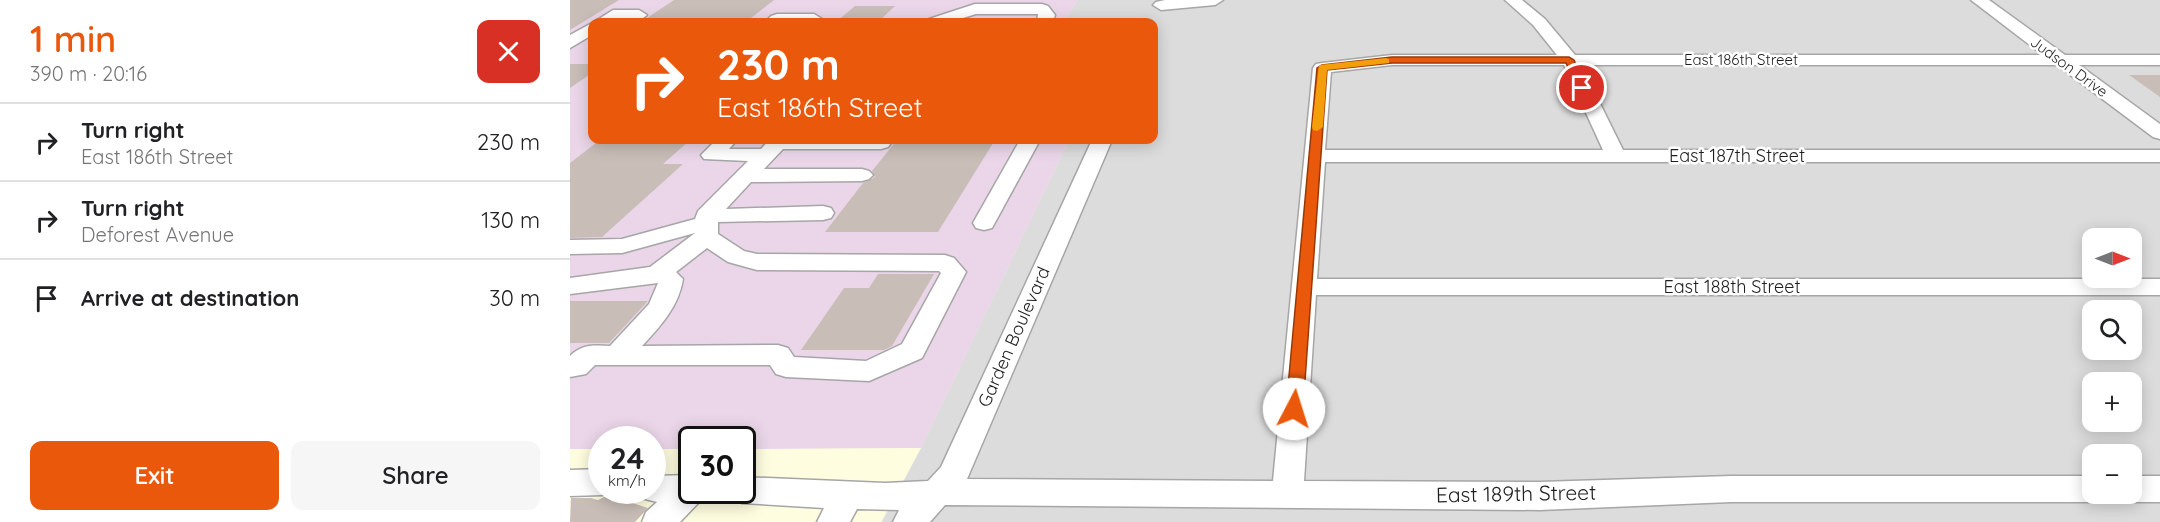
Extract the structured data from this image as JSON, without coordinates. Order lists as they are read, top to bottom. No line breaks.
{"streets":{"street":["East 186th Street","Judson Drive","East 187th Street","East 188th Street","Garden Boulevard","East 189th Street"]},"crossings":[["East 186th Street","Judson Drive"],["East 186th Street","East 187th Street"],["Garden Boulevard","East 189th Street"]],"north":"right","page":{"heading":["1 min","390 m · 20:16"],"turn":["230 m","East 186th Street"],"list":[{"name":"Turn right","note":"East 186th Street","value":"230 m"},{"name":"Turn right","note":"Deforest Avenue","value":"130 m"},{"name":"Arrive at destination","value":"30 m"}],"map_buttons":["+","−"],"speed":"24 km/h","limit":"30","buttons":["Exit","Share"]}}
